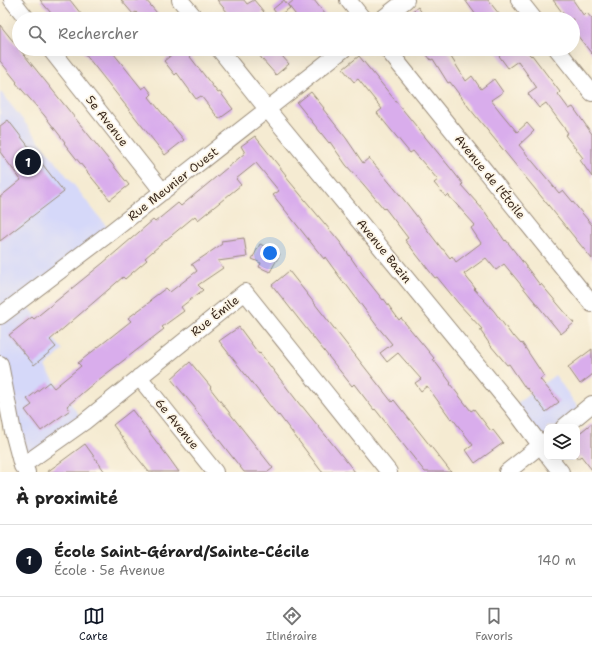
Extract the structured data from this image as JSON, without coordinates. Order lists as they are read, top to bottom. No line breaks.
{"streets":{"street":["5e Avenue","Avenue de l'Étoile","Rue Meunier Ouest","Avenue Bazin","Rue Émile","6e Avenue"]},"crossings":[["5e Avenue","Rue Meunier Ouest"],["Rue Meunier Ouest","Avenue Bazin"],["Rue Émile","6e Avenue"]],"page":{"search":"Rechercher","pins":"1","heading":"À proximité","list":[{"mark":"1","name":"École Saint-Gérard/Sainte-Cécile","note":"École · 5e Avenue","value":"140 m"}],"nav":["Carte","Itinéraire","Favoris"]}}
